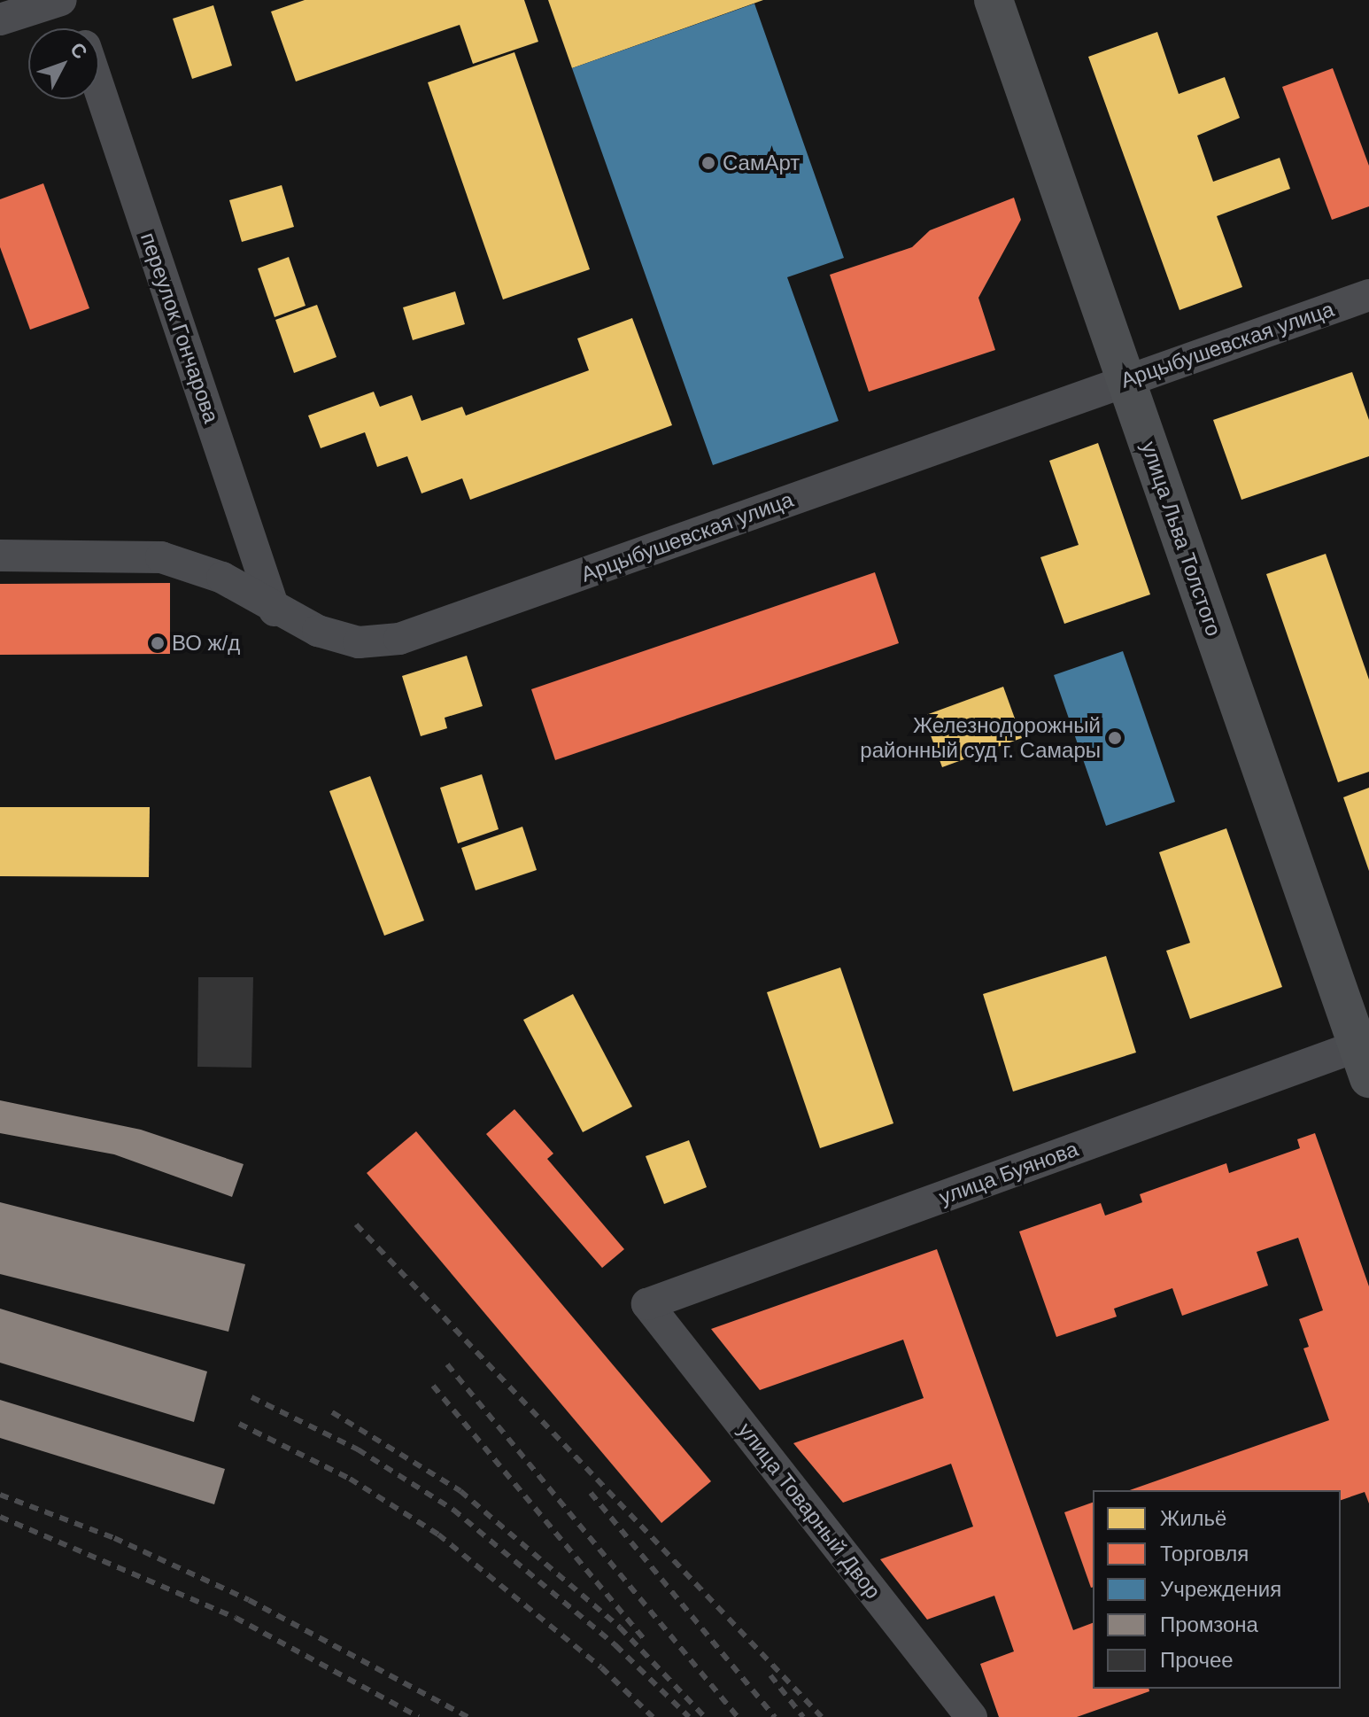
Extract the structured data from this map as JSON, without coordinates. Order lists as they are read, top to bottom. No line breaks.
{"streets":{"main road":["улица Льва Толстого"],"street":["переулок Гончарова","Арцыбушевская улица","улица Буянова","улица Товарный Двор"]},"crossings":[["переулок Гончарова","Арцыбушевская улица"],["Арцыбушевская улица","улица Льва Толстого"],["улица Льва Толстого","улица Буянова"],["улица Буянова","улица Товарный Двор"]],"places":["СамАрт","ВО ж/д","Железнодорожный районный суд г. Самары"],"legend":["Жильё","Торговля","Учреждения","Промзона","Прочее"],"north":"top right"}
